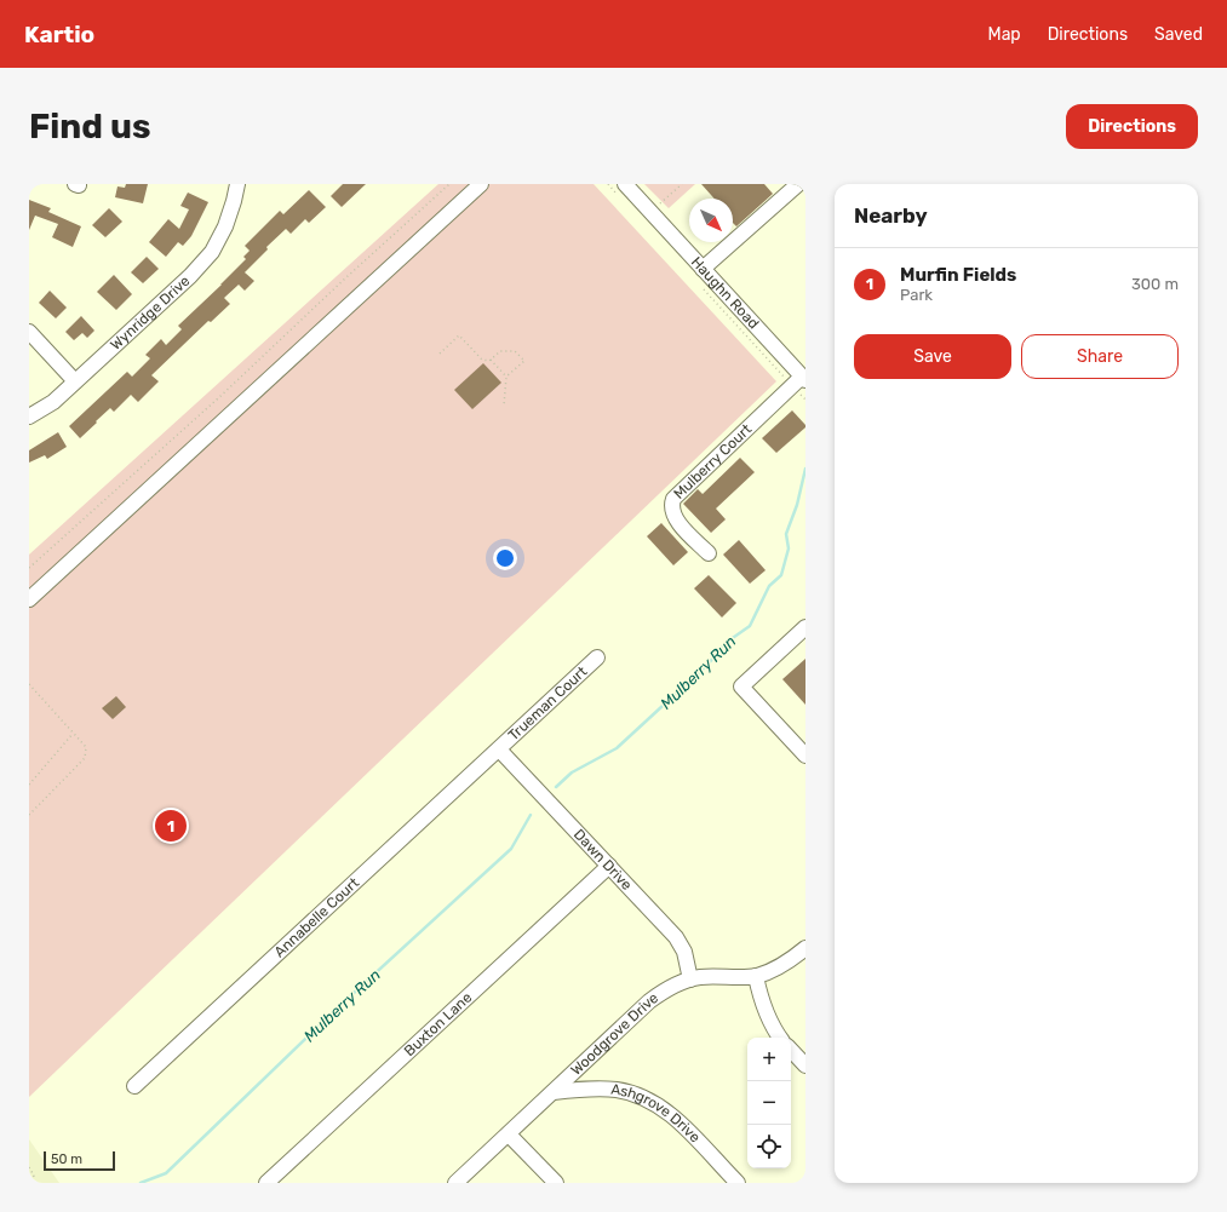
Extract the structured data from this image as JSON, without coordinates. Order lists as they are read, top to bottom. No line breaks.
{"streets":{"street":["Haughn Road","Wynridge Drive","Mulberry Court","Trueman Court","Dawn Drive","Annabelle Court","Buxton Lane","Woodgrove Drive","Ashgrove Drive"]},"crossings":[["Haughn Road","Mulberry Court"],["Trueman Court","Dawn Drive"],["Trueman Court","Annabelle Court"],["Dawn Drive","Annabelle Court"],["Dawn Drive","Buxton Lane"],["Dawn Drive","Woodgrove Drive"],["Woodgrove Drive","Ashgrove Drive"]],"water":["Mulberry Run"],"scale_bar":"50 m","north":"bottom right","page":{"header":"Kartio","nav":["Map","Directions","Saved"],"buttons":["Directions",["Save","Share"]],"title":"Find us","heading":"Nearby","list":[{"mark":"1","name":"Murfin Fields","note":"Park","value":"300 m"}],"pins":"1","map_buttons":["+","−"],"scale":"50 m"}}
